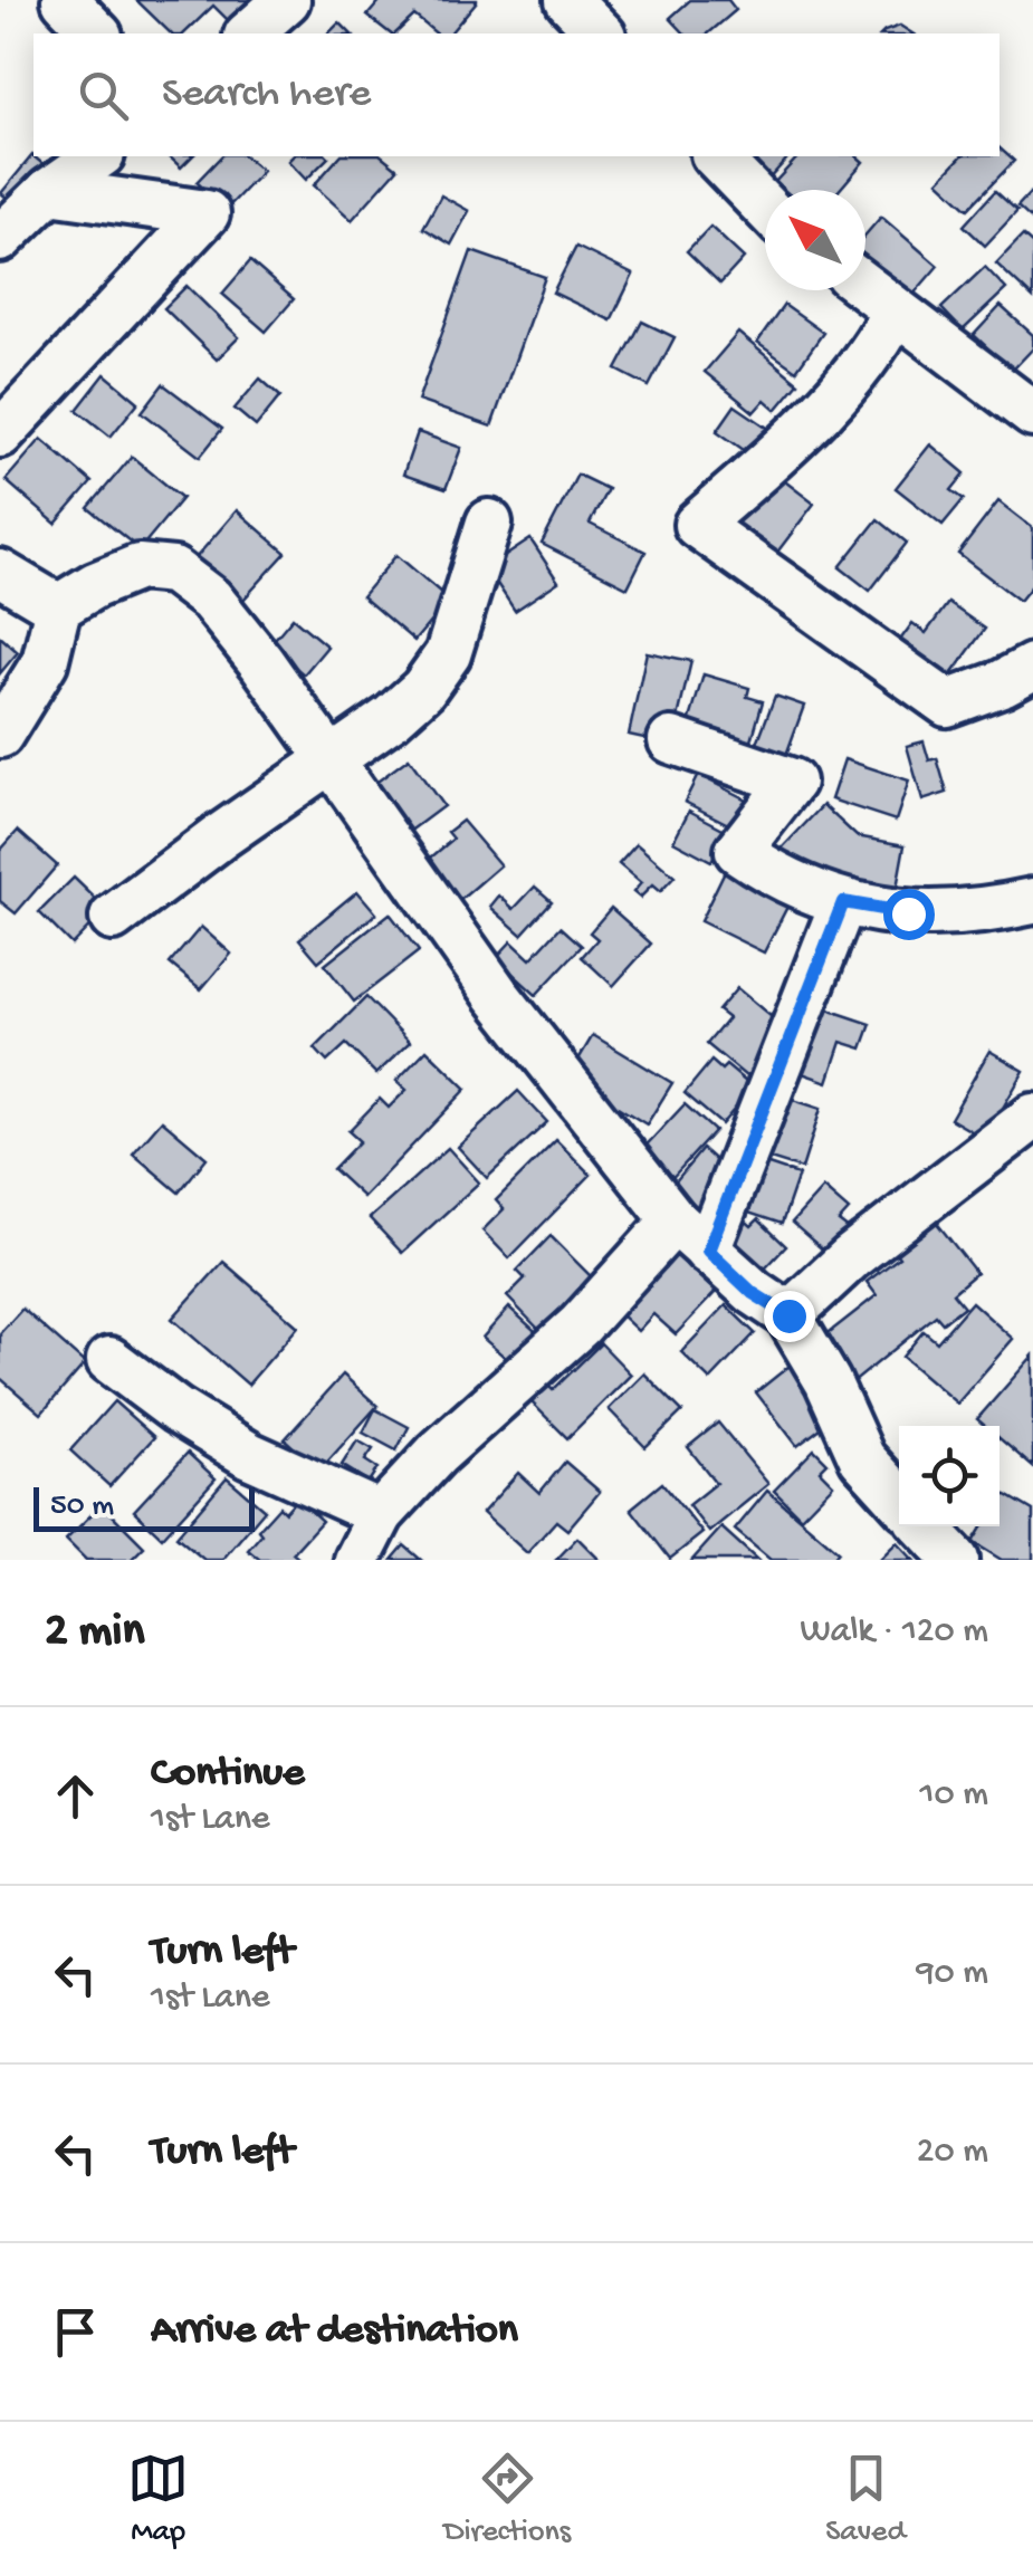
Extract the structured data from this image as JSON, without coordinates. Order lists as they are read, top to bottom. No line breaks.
{"scale_bar":"50 m","north":"top left","page":{"search":"Search here","scale":"50 m","heading":["2 min","Walk · 120 m"],"list":[["Continue","1st Lane","10 m"],["Turn left","1st Lane","90 m"],["Turn left","20 m"],"Arrive at destination"],"nav":["Map","Directions","Saved"]}}
